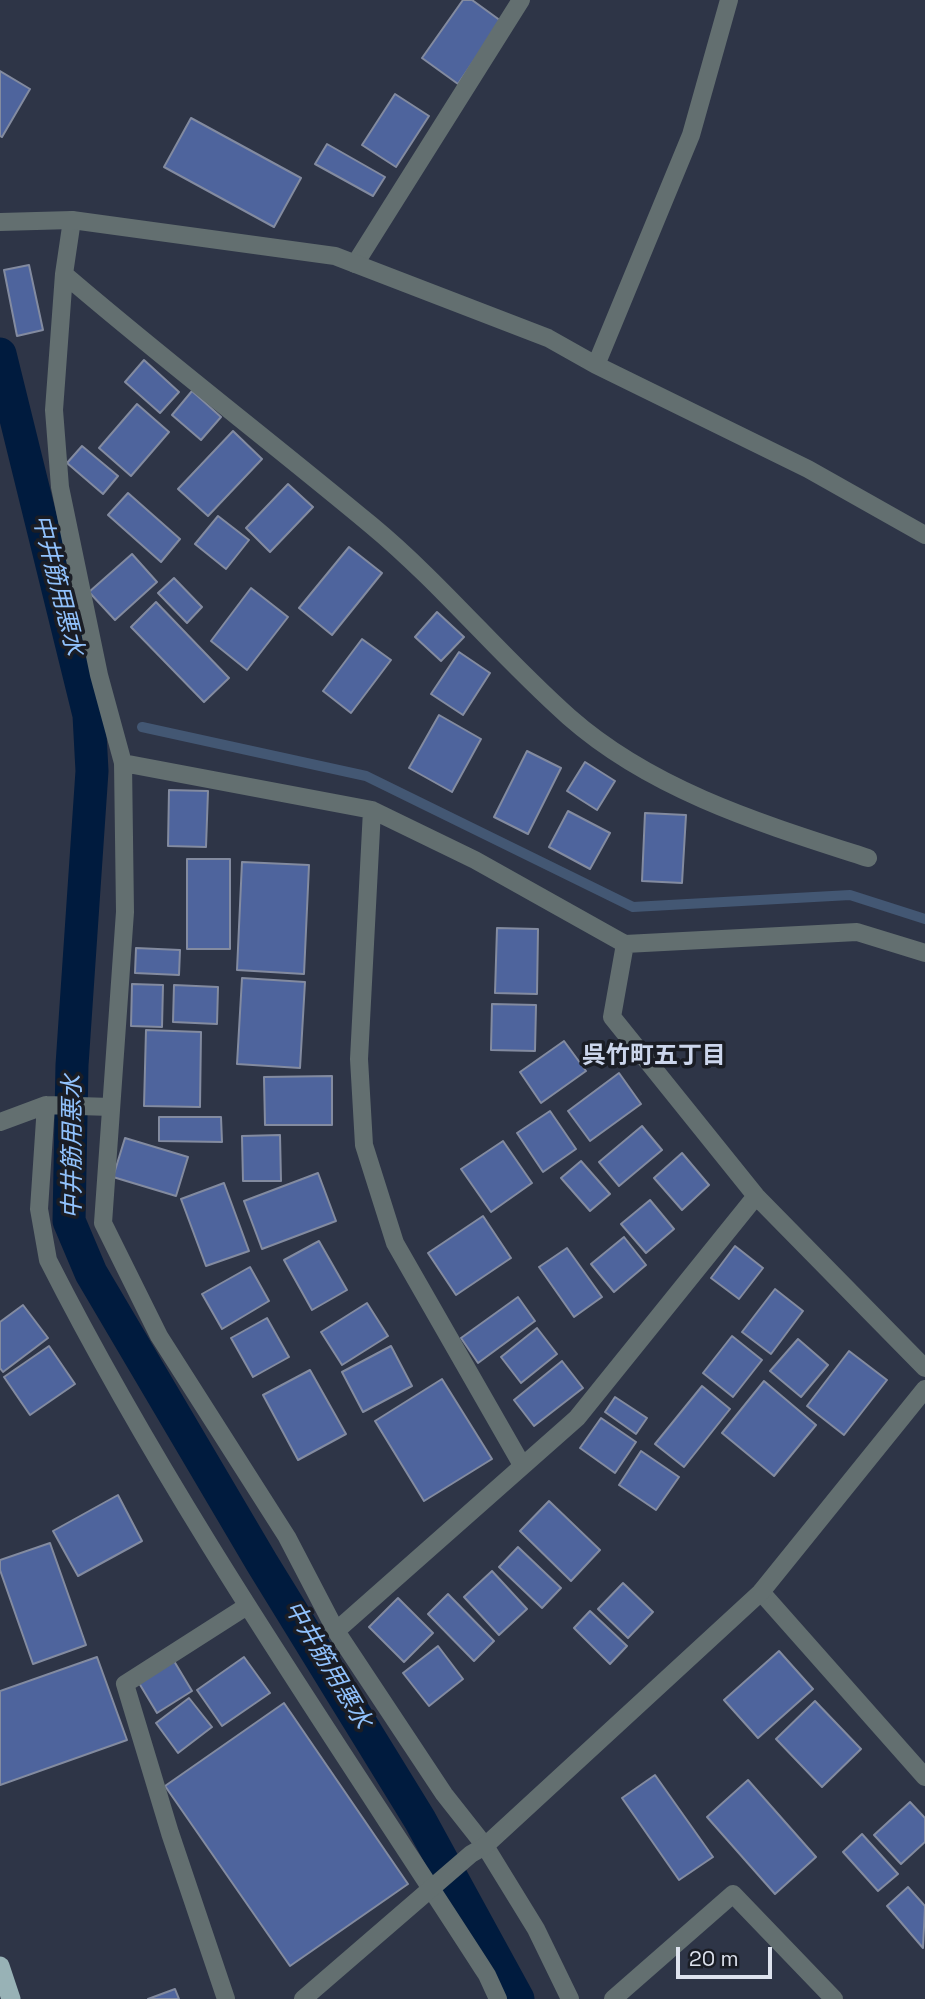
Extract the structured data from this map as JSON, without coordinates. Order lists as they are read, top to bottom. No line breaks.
{"districts":["呉竹町五丁目"],"water":["中井筋用悪水"],"scale_bar":"20 m"}
